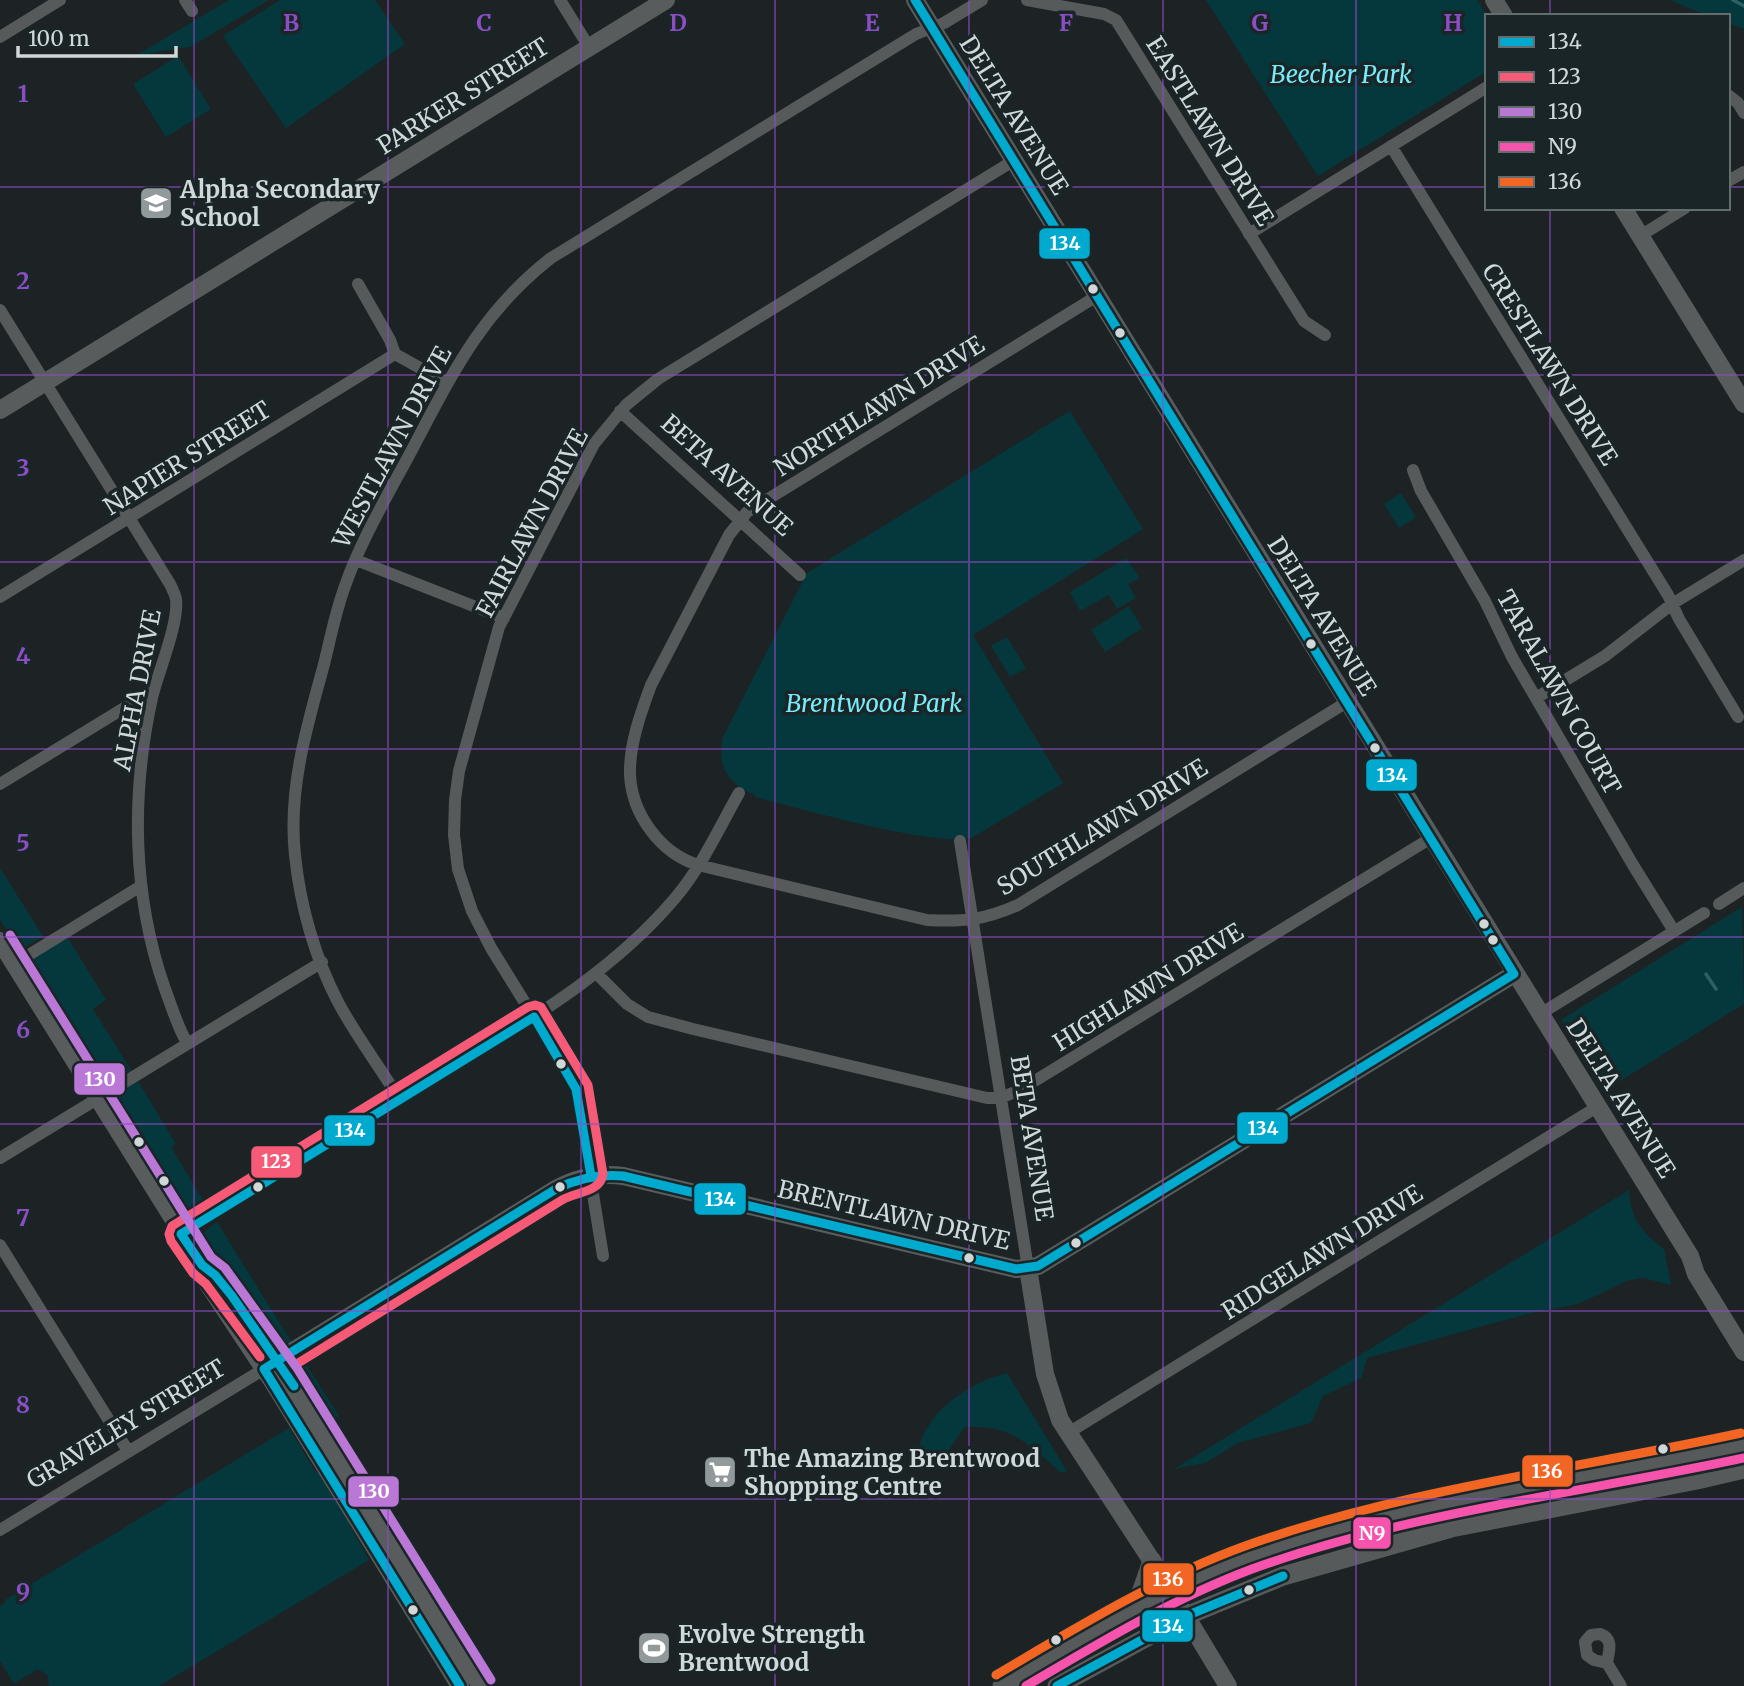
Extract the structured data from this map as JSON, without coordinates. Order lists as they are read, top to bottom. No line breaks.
{"streets":{"street":["PARKER STREET","DELTA AVENUE","EASTLAWN DRIVE","CRESTLAWN DRIVE","NORTHLAWN DRIVE","WESTLAWN DRIVE","NAPIER STREET","BETA AVENUE","FAIRLAWN DRIVE","ALPHA DRIVE","TARALAWN COURT","SOUTHLAWN DRIVE","HIGHLAWN DRIVE","BRENTLAWN DRIVE","RIDGELAWN DRIVE","GRAVELEY STREET"]},"crossings":[["PARKER STREET","ALPHA DRIVE"],["DELTA AVENUE","NORTHLAWN DRIVE"],["DELTA AVENUE","WESTLAWN DRIVE"],["DELTA AVENUE","FAIRLAWN DRIVE"],["DELTA AVENUE","SOUTHLAWN DRIVE"],["DELTA AVENUE","HIGHLAWN DRIVE"],["DELTA AVENUE","BRENTLAWN DRIVE"],["DELTA AVENUE","RIDGELAWN DRIVE"],["NORTHLAWN DRIVE","BETA AVENUE"],["NORTHLAWN DRIVE","SOUTHLAWN DRIVE"],["NAPIER STREET","ALPHA DRIVE"],["BETA AVENUE","FAIRLAWN DRIVE"],["BETA AVENUE","SOUTHLAWN DRIVE"],["BETA AVENUE","HIGHLAWN DRIVE"],["BETA AVENUE","BRENTLAWN DRIVE"],["BETA AVENUE","RIDGELAWN DRIVE"],["FAIRLAWN DRIVE","BRENTLAWN DRIVE"],["BRENTLAWN DRIVE","GRAVELEY STREET"]],"parks":["Beecher Park","Brentwood Park"],"places":{"school or university":["Alpha Secondary School"],"supermarket":["The Amazing Brentwood Shopping Centre"],"sports":["Evolve Strength Brentwood"]},"lines":["transit line 134","transit line 130","transit line 123","transit line 136","transit line N9"],"legend":["134","123","130","N9","136"],"scale_bar":"100 m","grid":{"columns":["B","C","D","E","F","G","H"],"rows":["1","2","3","4","5","6","7","8","9"]}}
